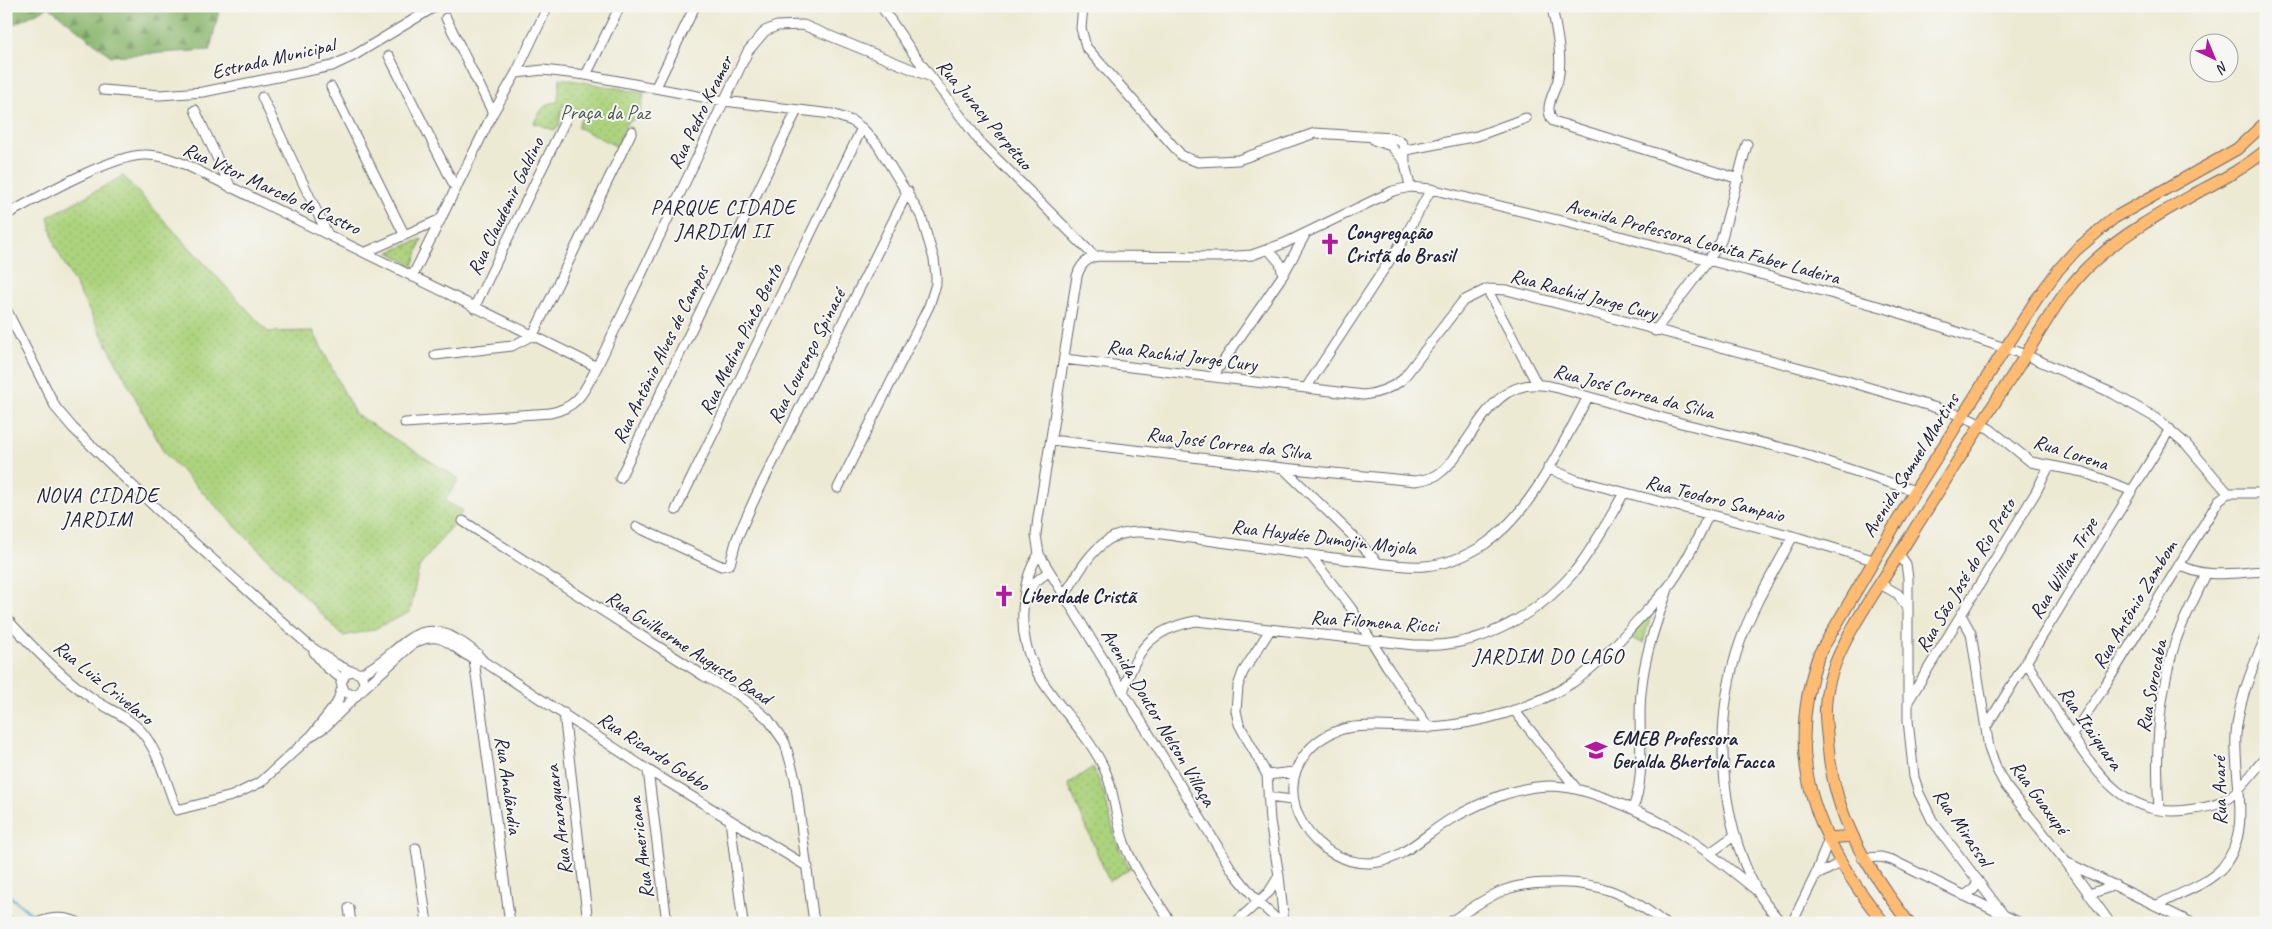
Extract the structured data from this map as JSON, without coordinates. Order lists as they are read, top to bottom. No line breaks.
{"streets":{"main road":["Avenida Samuel Martins"],"street":["Estrada Municipal","Rua Pedro Kramer","Rua Juracy Perpétuo","Rua Vitor Marcelo de Castro","Rua Claudemir Galdino","Avenida Professora Leonita Faber Ladeira","Rua Rachid Jorge Cury","Rua Medina Pinto Bento","Rua Antônio Alves de Campos","Rua Lourenço Spinacé","Rua José Correa da Silva","Rua Lorena","Rua Teodoro Sampaio","Rua Haydée Dumojin Mojola","Rua Willian Tripe","Rua São José do Rio Preto","Rua Antônio Zambom","Rua Filomena Ricci","Rua Guilherme Augusto Baad","Rua Luiz Crivelaro","Rua Sorocaba","Avenida Doutor Nelson Villaça","Rua Itaiquara","Rua Ricardo Gobbo","Rua Analândia","Rua Avaré","Rua Guaxupé","Rua Araraquara","Rua Mirassol","Rua Americana"]},"crossings":[["Rua Pedro Kramer","Rua Juracy Perpétuo"],["Rua Pedro Kramer","Rua Vitor Marcelo de Castro"],["Rua Juracy Perpétuo","Avenida Professora Leonita Faber Ladeira"],["Rua Juracy Perpétuo","Avenida Doutor Nelson Villaça"],["Rua Vitor Marcelo de Castro","Rua Claudemir Galdino"],["Avenida Professora Leonita Faber Ladeira","Avenida Samuel Martins"],["Avenida Professora Leonita Faber Ladeira","Rua Willian Tripe"],["Avenida Professora Leonita Faber Ladeira","Rua Antônio Zambom"],["Avenida Professora Leonita Faber Ladeira","Avenida Doutor Nelson Villaça"],["Rua Rachid Jorge Cury","Rua Lorena"],["Rua Rachid Jorge Cury","Avenida Samuel Martins"],["Rua Rachid Jorge Cury","Avenida Doutor Nelson Villaça"],["Rua José Correa da Silva","Avenida Samuel Martins"],["Rua José Correa da Silva","Rua Haydée Dumojin Mojola"],["Rua José Correa da Silva","Avenida Doutor Nelson Villaça"],["Rua Lorena","Avenida Samuel Martins"],["Rua Lorena","Rua Willian Tripe"],["Rua Lorena","Rua São José do Rio Preto"],["Avenida Samuel Martins","Rua Teodoro Sampaio"],["Avenida Samuel Martins","Rua Mirassol"],["Rua Teodoro Sampaio","Rua Haydée Dumojin Mojola"],["Rua Teodoro Sampaio","Rua Filomena Ricci"],["Rua Haydée Dumojin Mojola","Avenida Doutor Nelson Villaça"],["Rua Willian Tripe","Rua Itaiquara"],["Rua Willian Tripe","Rua Guaxupé"],["Rua São José do Rio Preto","Rua Guaxupé"],["Rua São José do Rio Preto","Rua Mirassol"],["Rua Antônio Zambom","Rua Itaiquara"],["Rua Filomena Ricci","Avenida Doutor Nelson Villaça"],["Rua Guilherme Augusto Baad","Rua Ricardo Gobbo"],["Rua Sorocaba","Rua Itaiquara"],["Rua Itaiquara","Rua Avaré"],["Rua Ricardo Gobbo","Rua Analândia"],["Rua Ricardo Gobbo","Rua Araraquara"],["Rua Ricardo Gobbo","Rua Americana"],["Rua Avaré","Rua Guaxupé"]],"districts":["PARQUE CIDADE JARDIM II","NOVA CIDADE JARDIM","JARDIM DO LAGO"],"parks":["Praça da Paz"],"places":{"church":["Congregação Cristã do Brasil","Liberdade Cristã"],"school or university":["EMEB Professora Geralda Bhertola Facca"]},"north":"bottom right"}
